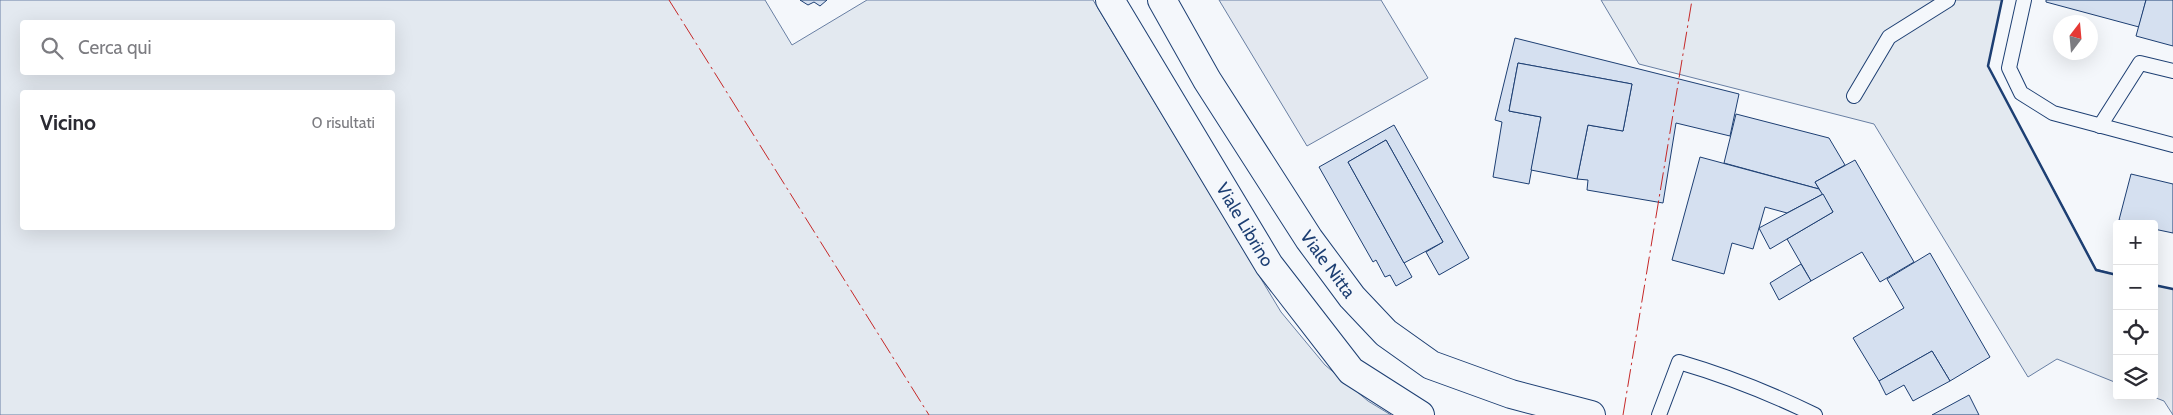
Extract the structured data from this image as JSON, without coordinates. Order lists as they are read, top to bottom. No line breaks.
{"streets":{"main road":["Viale Librino","Viale Nitta"]},"north":"top","page":{"search":"Cerca qui","heading":["Vicino","0 risultati"],"map_buttons":["+","−"]}}
